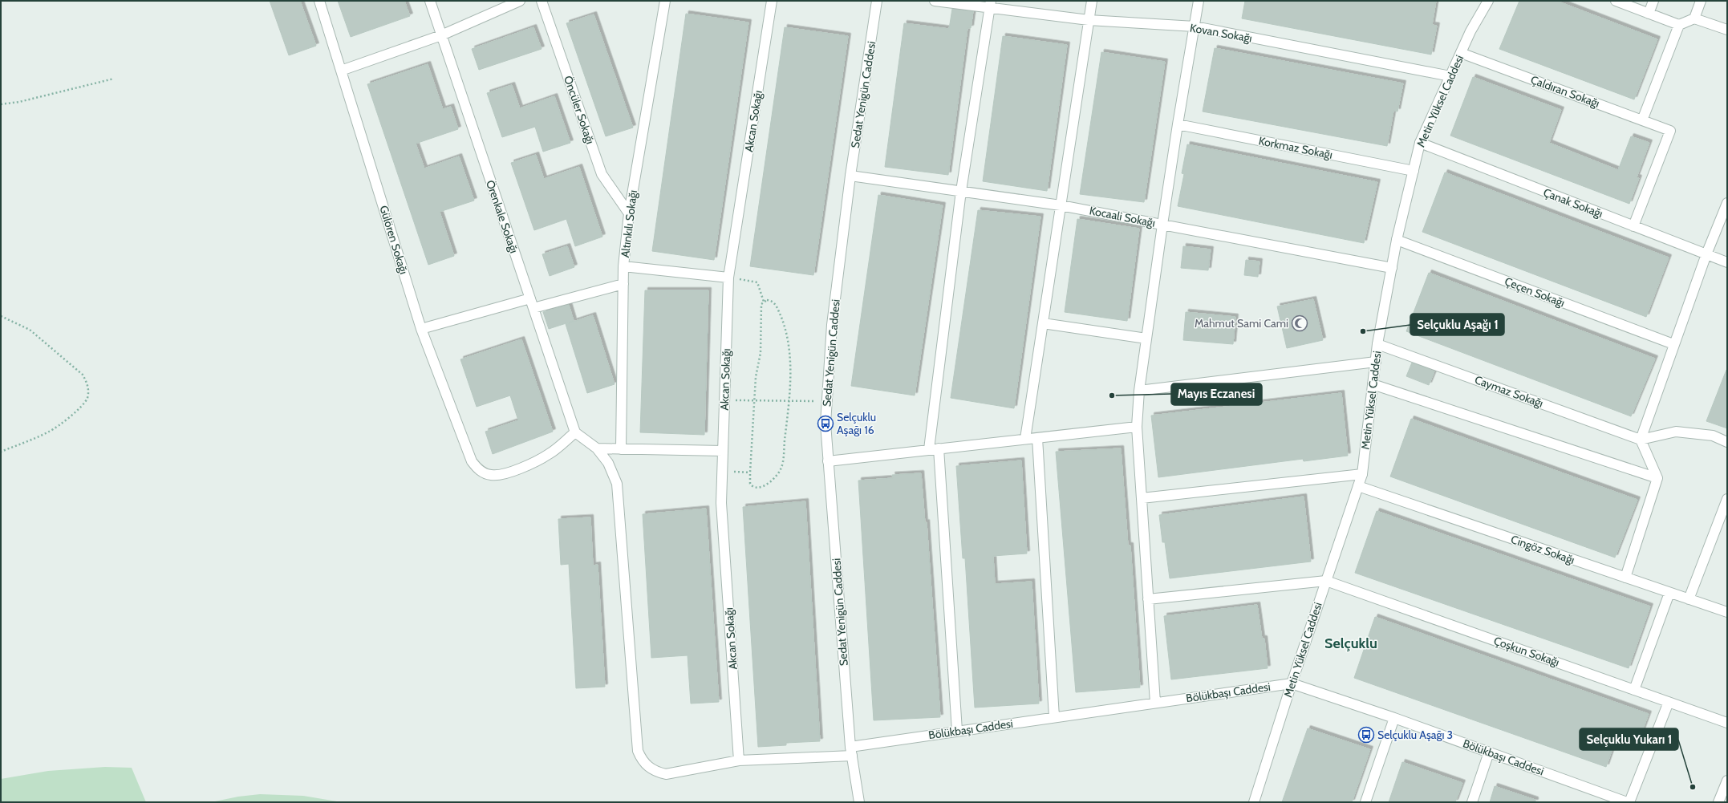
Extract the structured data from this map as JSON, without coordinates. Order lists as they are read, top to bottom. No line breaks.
{"streets":{"street":["Kovan Sokağı","Çaldıran Sokağı","Sedat Yenigün Caddesi","Metin Yüksel Caddesi","Öncüler Sokağı","Akcan Sokağı","Korkmaz Sokağı","Çanak Sokağı","Örenkale Sokağı","Kocaali Sokağı","Altınkılı Sokağı","Gülören Sokağı","Çeçen Sokağı","Caymaz Sokağı","Cingöz Sokağı","Çoşkun Sokağı","Bölükbaşı Caddesi"]},"crossings":[["Kovan Sokağı","Metin Yüksel Caddesi"],["Çaldıran Sokağı","Metin Yüksel Caddesi"],["Çaldıran Sokağı","Çanak Sokağı"],["Sedat Yenigün Caddesi","Kocaali Sokağı"],["Sedat Yenigün Caddesi","Bölükbaşı Caddesi"],["Metin Yüksel Caddesi","Korkmaz Sokağı"],["Metin Yüksel Caddesi","Çanak Sokağı"],["Metin Yüksel Caddesi","Kocaali Sokağı"],["Metin Yüksel Caddesi","Çeçen Sokağı"],["Metin Yüksel Caddesi","Caymaz Sokağı"],["Metin Yüksel Caddesi","Cingöz Sokağı"],["Metin Yüksel Caddesi","Çoşkun Sokağı"],["Metin Yüksel Caddesi","Bölükbaşı Caddesi"],["Öncüler Sokağı","Altınkılı Sokağı"],["Akcan Sokağı","Bölükbaşı Caddesi"],["Örenkale Sokağı","Gülören Sokağı"],["Örenkale Sokağı","Bölükbaşı Caddesi"],["Gülören Sokağı","Bölükbaşı Caddesi"]],"districts":["Selçuklu"],"places":{"mosque":["Mahmut Sami Cami"],"other":["Selçuklu Aşağı 1","Mayıs Eczanesi","Selçuklu Yukarı 1"],"bus stop":["Selçuklu Aşağı 16","Selçuklu Aşağı 3"]}}
